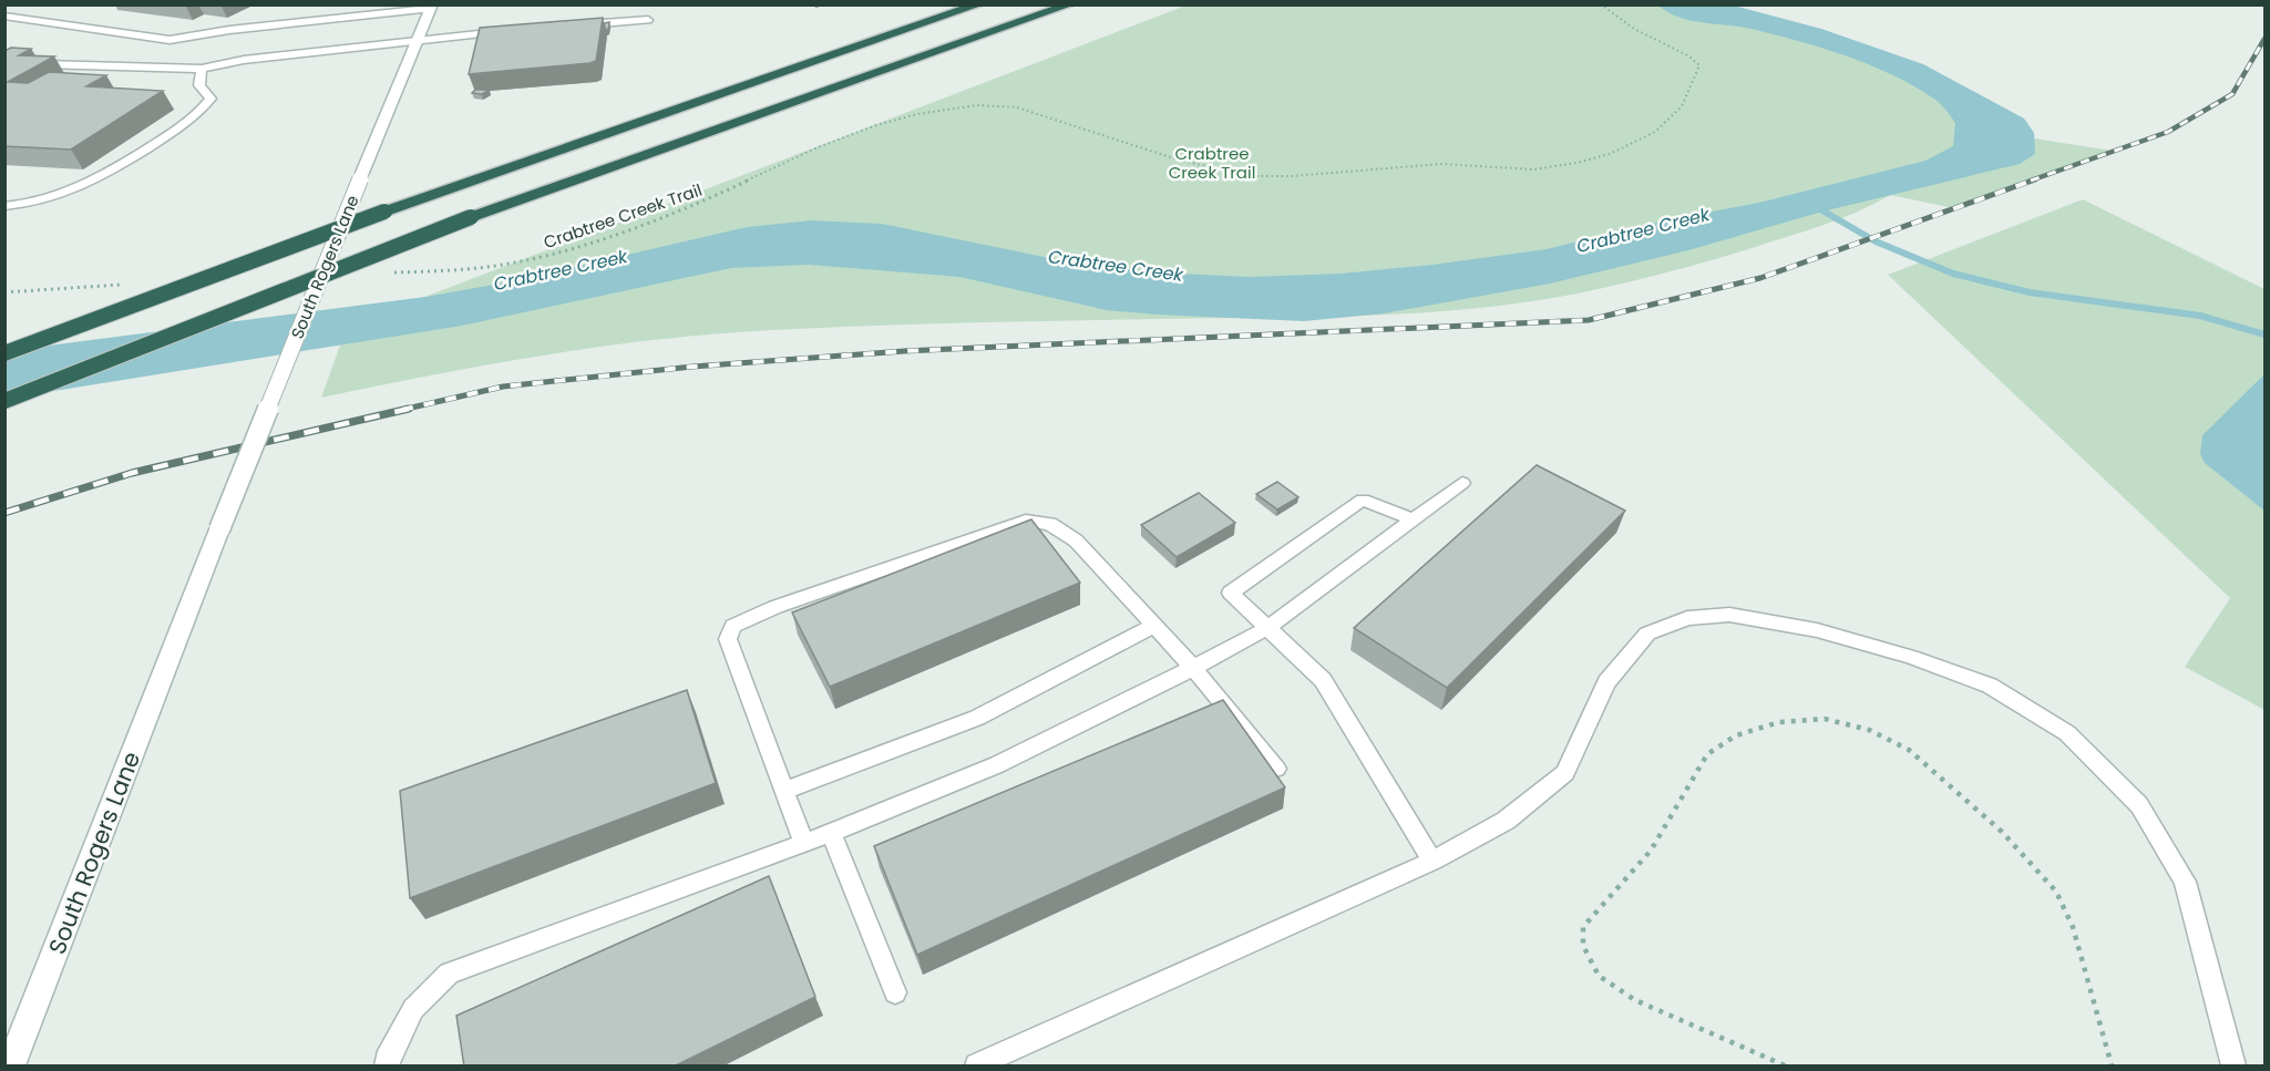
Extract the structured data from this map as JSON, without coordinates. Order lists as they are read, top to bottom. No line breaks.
{"streets":{"street":["South Rogers Lane"],"path":["Crabtree Creek Trail"]},"water":["Crabtree Creek"],"parks":["Crabtree Creek Trail"]}
